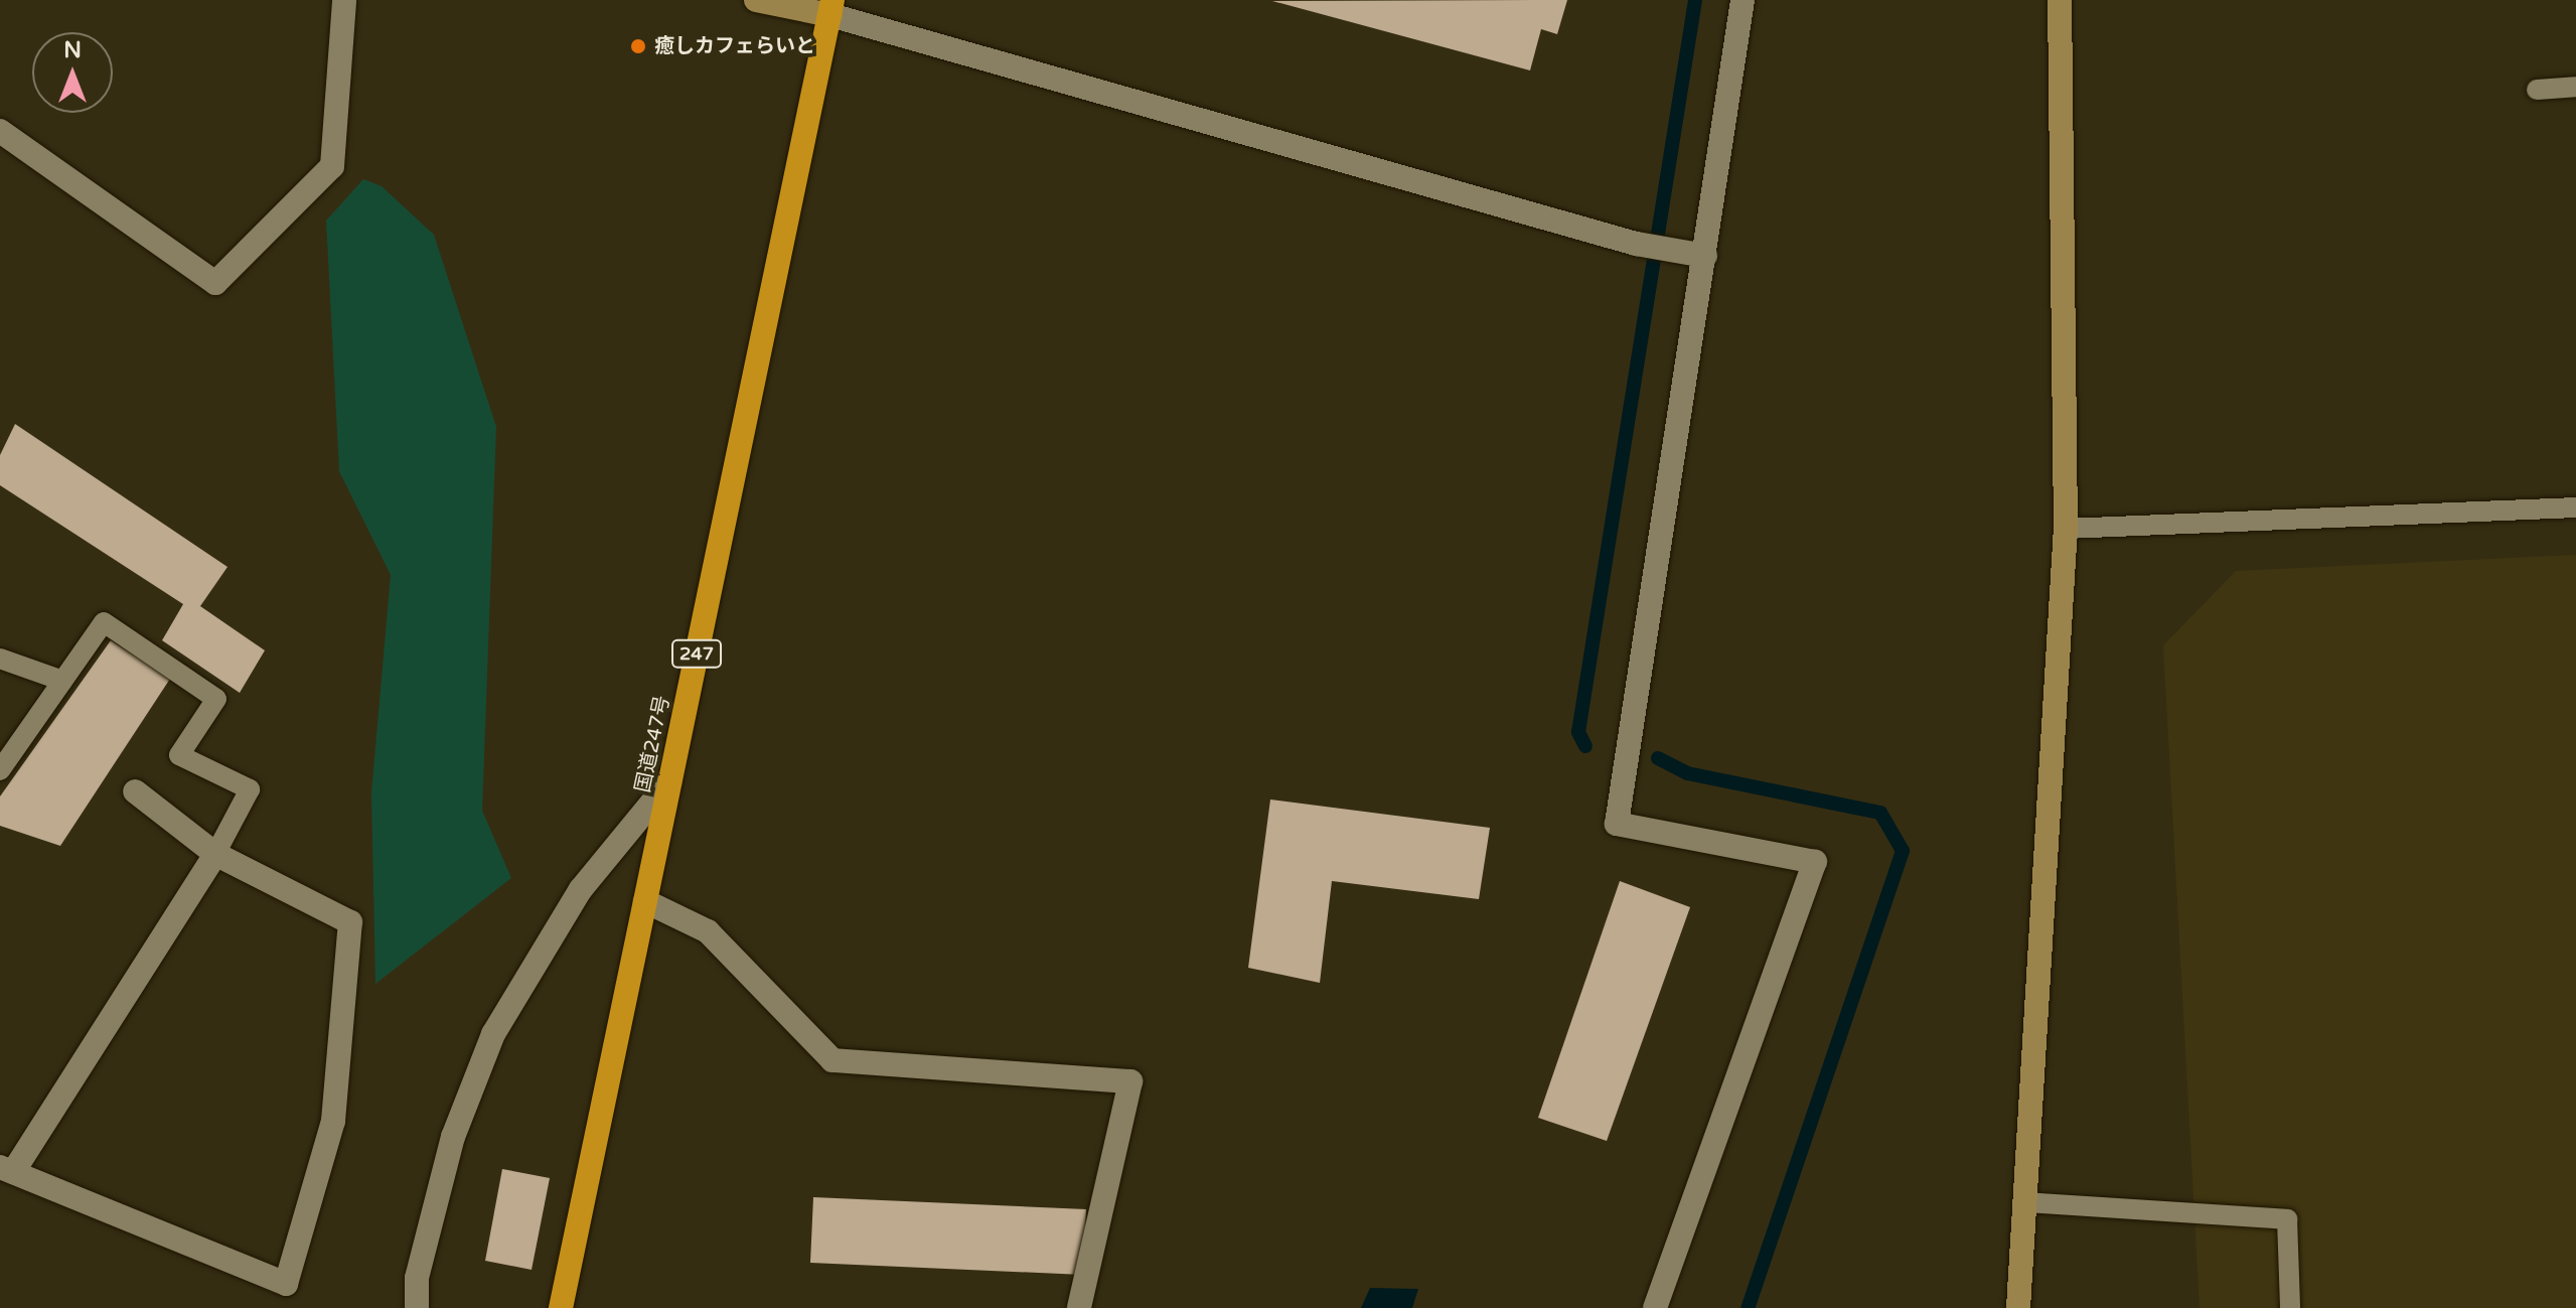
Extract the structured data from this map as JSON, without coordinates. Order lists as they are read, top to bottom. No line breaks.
{"streets":{"highway":["247","国道247号"]},"places":["癒しカフェらいと"],"north":"top"}
